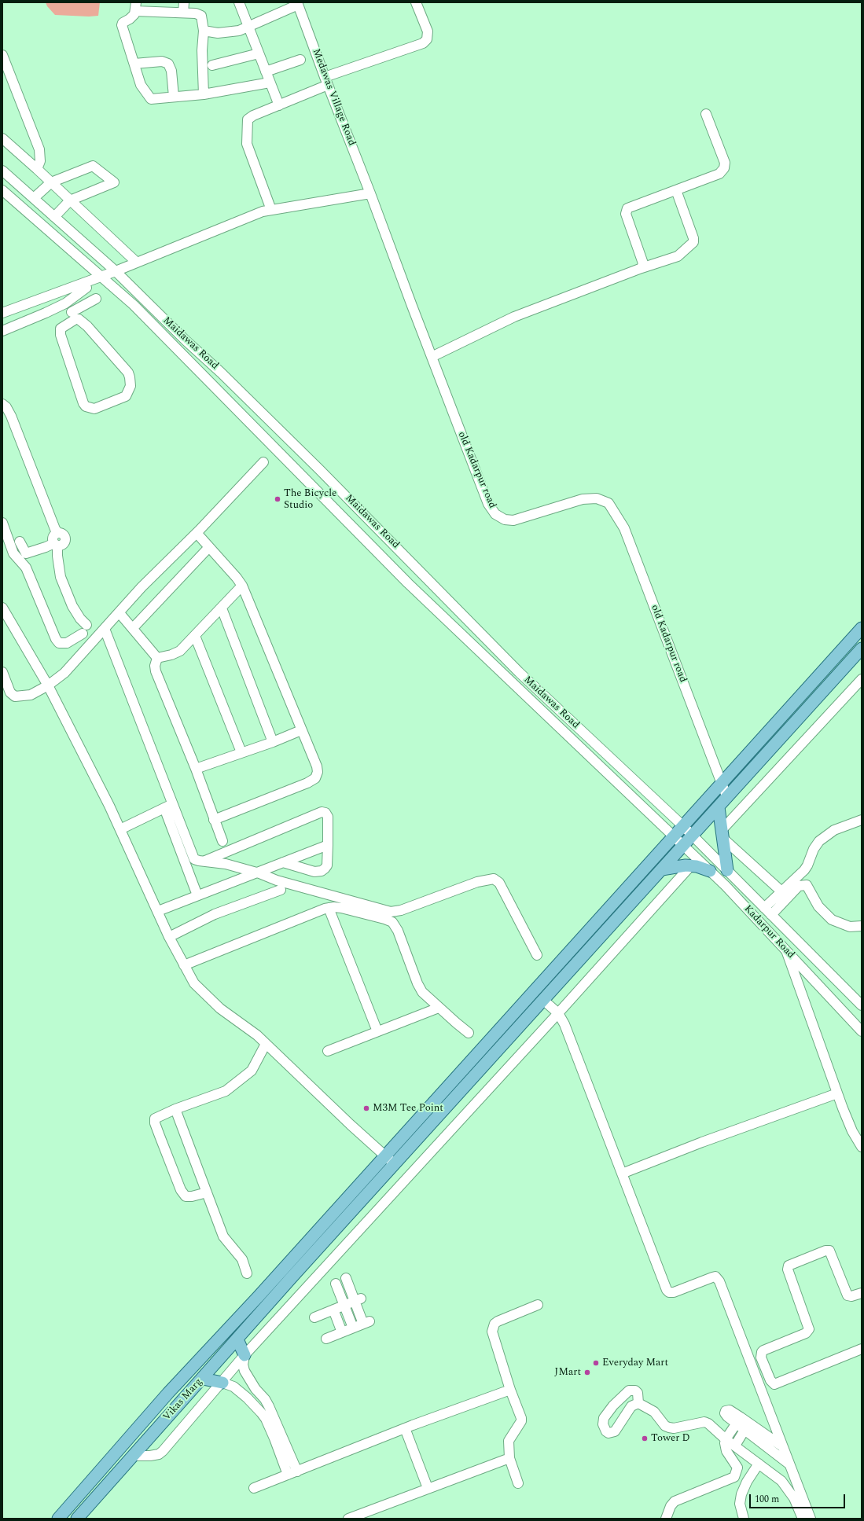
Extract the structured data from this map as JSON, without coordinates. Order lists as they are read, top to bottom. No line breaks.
{"streets":{"main road":["Vikas Marg"],"street":["Medawas Village Road","Maidawas Road","old Kadarpur road","Kadarpur Road"]},"crossings":[["Medawas Village Road","old Kadarpur road"],["Maidawas Road","Kadarpur Road"],["old Kadarpur road","Vikas Marg"],["Kadarpur Road","Vikas Marg"]],"places":["The Bicycle Studio","M3M Tee Point","Everyday Mart","JMart","Tower D"],"scale_bar":"100 m"}
